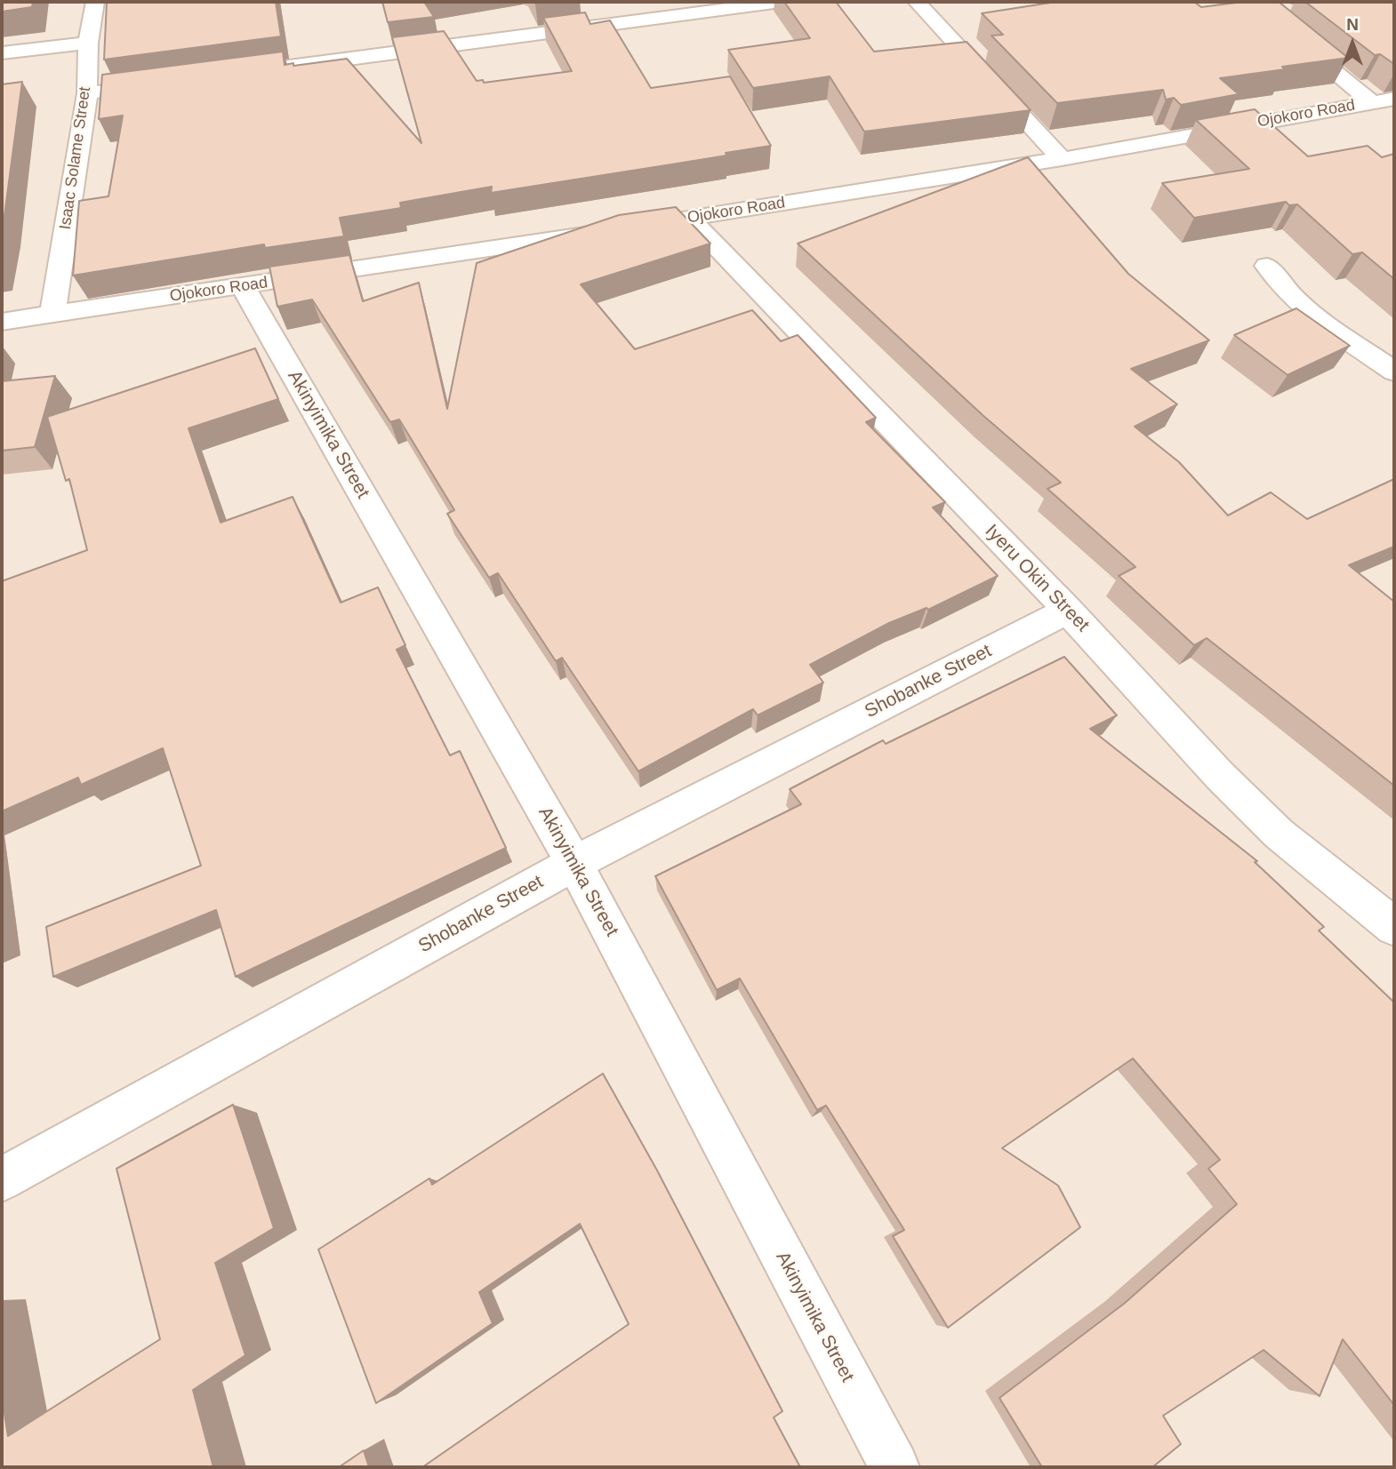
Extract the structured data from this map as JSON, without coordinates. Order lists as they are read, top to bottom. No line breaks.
{"streets":{"street":["Ojokoro Road","Isaac Solame Street","Akinyimika Street","Iyeru Okin Street","Shobanke Street"]},"crossings":[["Ojokoro Road","Isaac Solame Street"],["Ojokoro Road","Akinyimika Street"],["Ojokoro Road","Iyeru Okin Street"],["Akinyimika Street","Shobanke Street"],["Iyeru Okin Street","Shobanke Street"]],"north":"top"}
